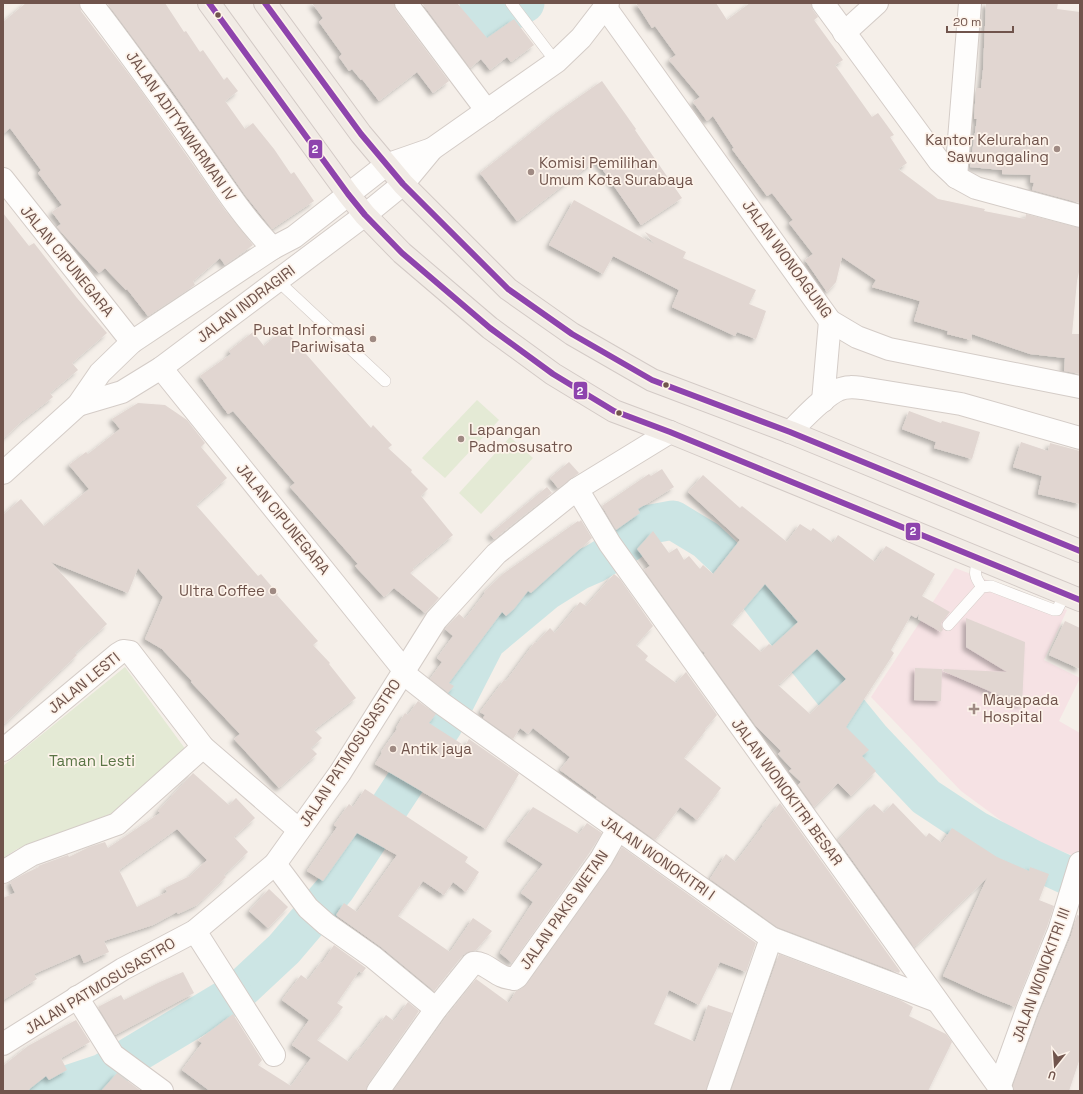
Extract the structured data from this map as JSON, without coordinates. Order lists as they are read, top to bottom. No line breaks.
{"streets":{"street":["JALAN ADITYAWARMAN IV","JALAN WONOAGUNG","JALAN CIPUNEGARA","JALAN INDRAGIRI","JALAN LESTI","JALAN PATMOSUSASTRO","JALAN WONOKITRI BESAR","JALAN WONOKITRI I","JALAN PAKIS WETAN","JALAN WONOKITRI III"]},"crossings":[["JALAN ADITYAWARMAN IV","JALAN INDRAGIRI"],["JALAN CIPUNEGARA","JALAN INDRAGIRI"],["JALAN CIPUNEGARA","JALAN PATMOSUSASTRO"],["JALAN CIPUNEGARA","JALAN WONOKITRI I"],["JALAN LESTI","JALAN PATMOSUSASTRO"],["JALAN PATMOSUSASTRO","JALAN WONOKITRI BESAR"],["JALAN PATMOSUSASTRO","JALAN WONOKITRI I"],["JALAN WONOKITRI BESAR","JALAN WONOKITRI I"],["JALAN WONOKITRI BESAR","JALAN WONOKITRI III"],["JALAN WONOKITRI I","JALAN PAKIS WETAN"]],"parks":["Taman Lesti"],"places":{"other":["Kantor Kelurahan Sawunggaling","Komisi Pemilihan Umum Kota Surabaya","Pusat Informasi Pariwisata","Lapangan Padmosusatro","Ultra Coffee","Antik jaya"],"health":["Mayapada Hospital"]},"lines":["transit line 2"],"scale_bar":"20 m","north":"bottom"}
